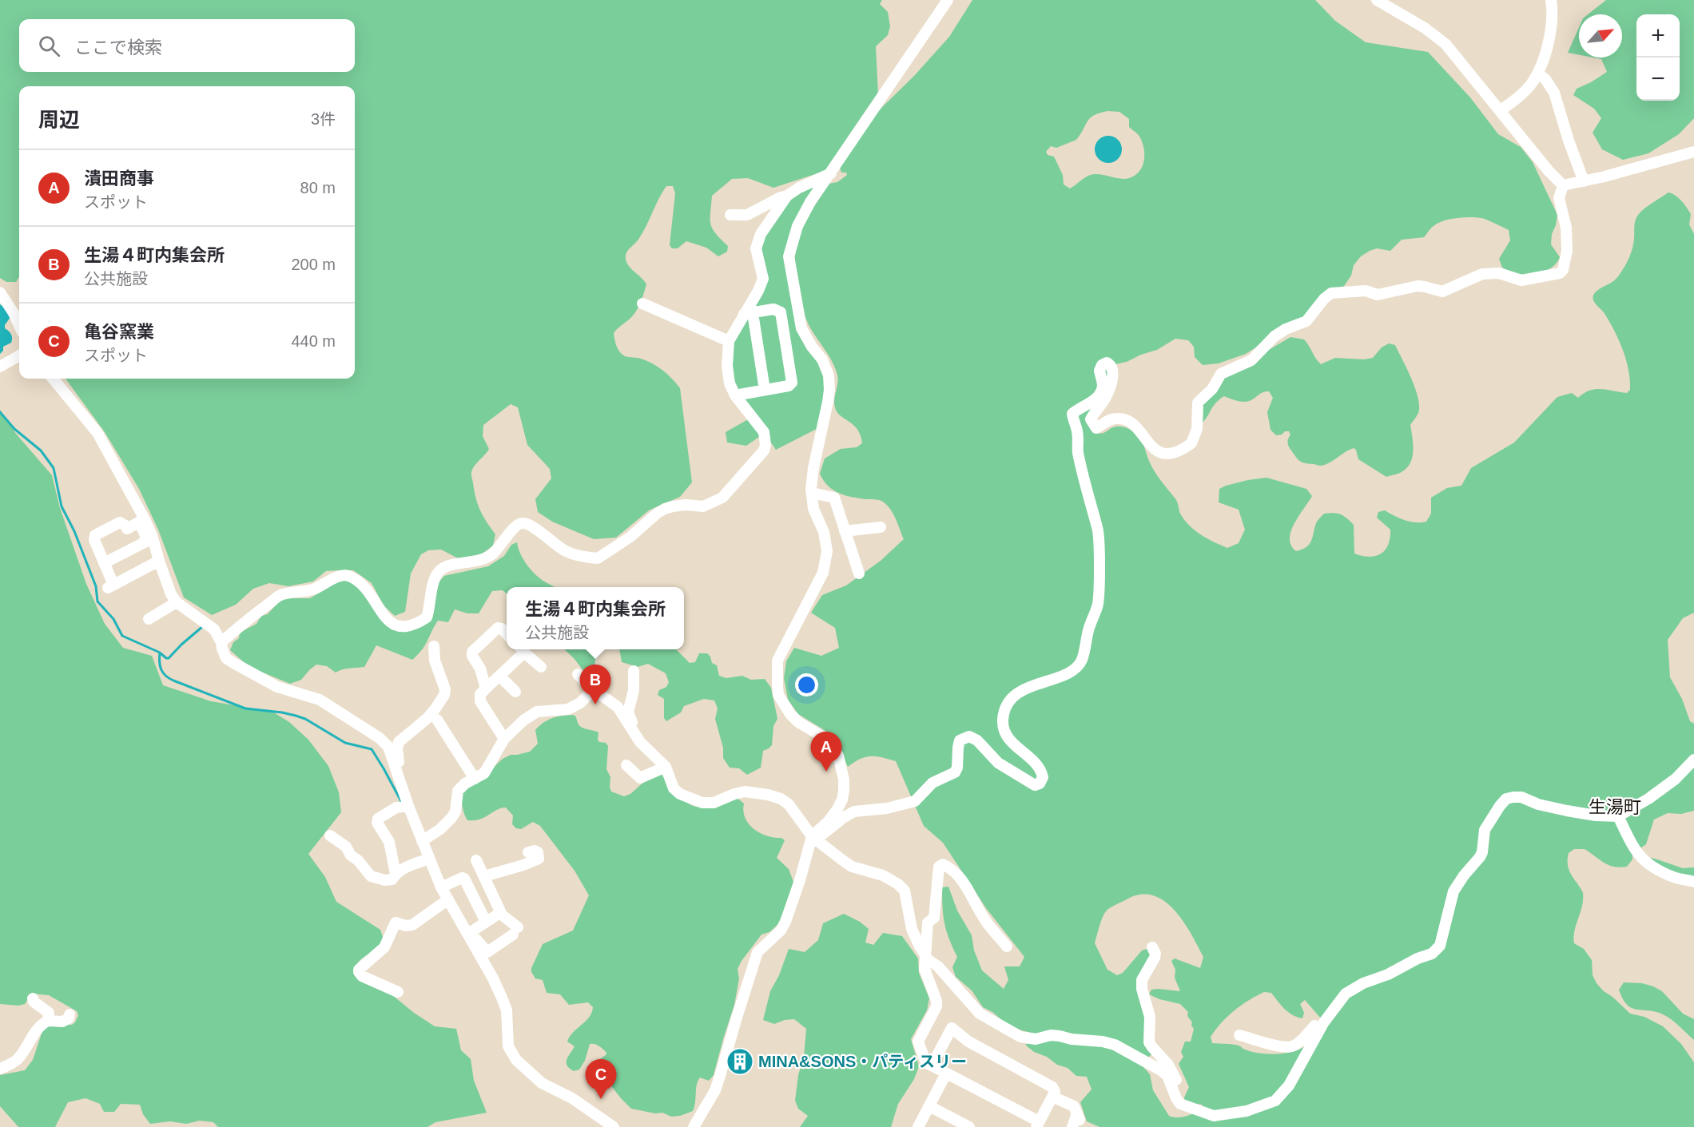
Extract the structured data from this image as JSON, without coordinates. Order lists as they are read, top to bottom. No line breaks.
{"districts":["生湯町"],"places":{"building":["MINA&SONS・パティスリー"]},"north":"top right","page":{"map_buttons":["+","−"],"search":"ここで検索","heading":["周辺","3件"],"list":[{"mark":"A","name":"潰田商事","note":"スポット","value":"80 m"},{"mark":"B","name":"生湯４町内集会所","note":"公共施設","value":"200 m"},{"mark":"C","name":"亀谷窯業","note":"スポット","value":"440 m"}],"popup":["生湯４町内集会所","公共施設"],"pins":["B","A","C"]}}
